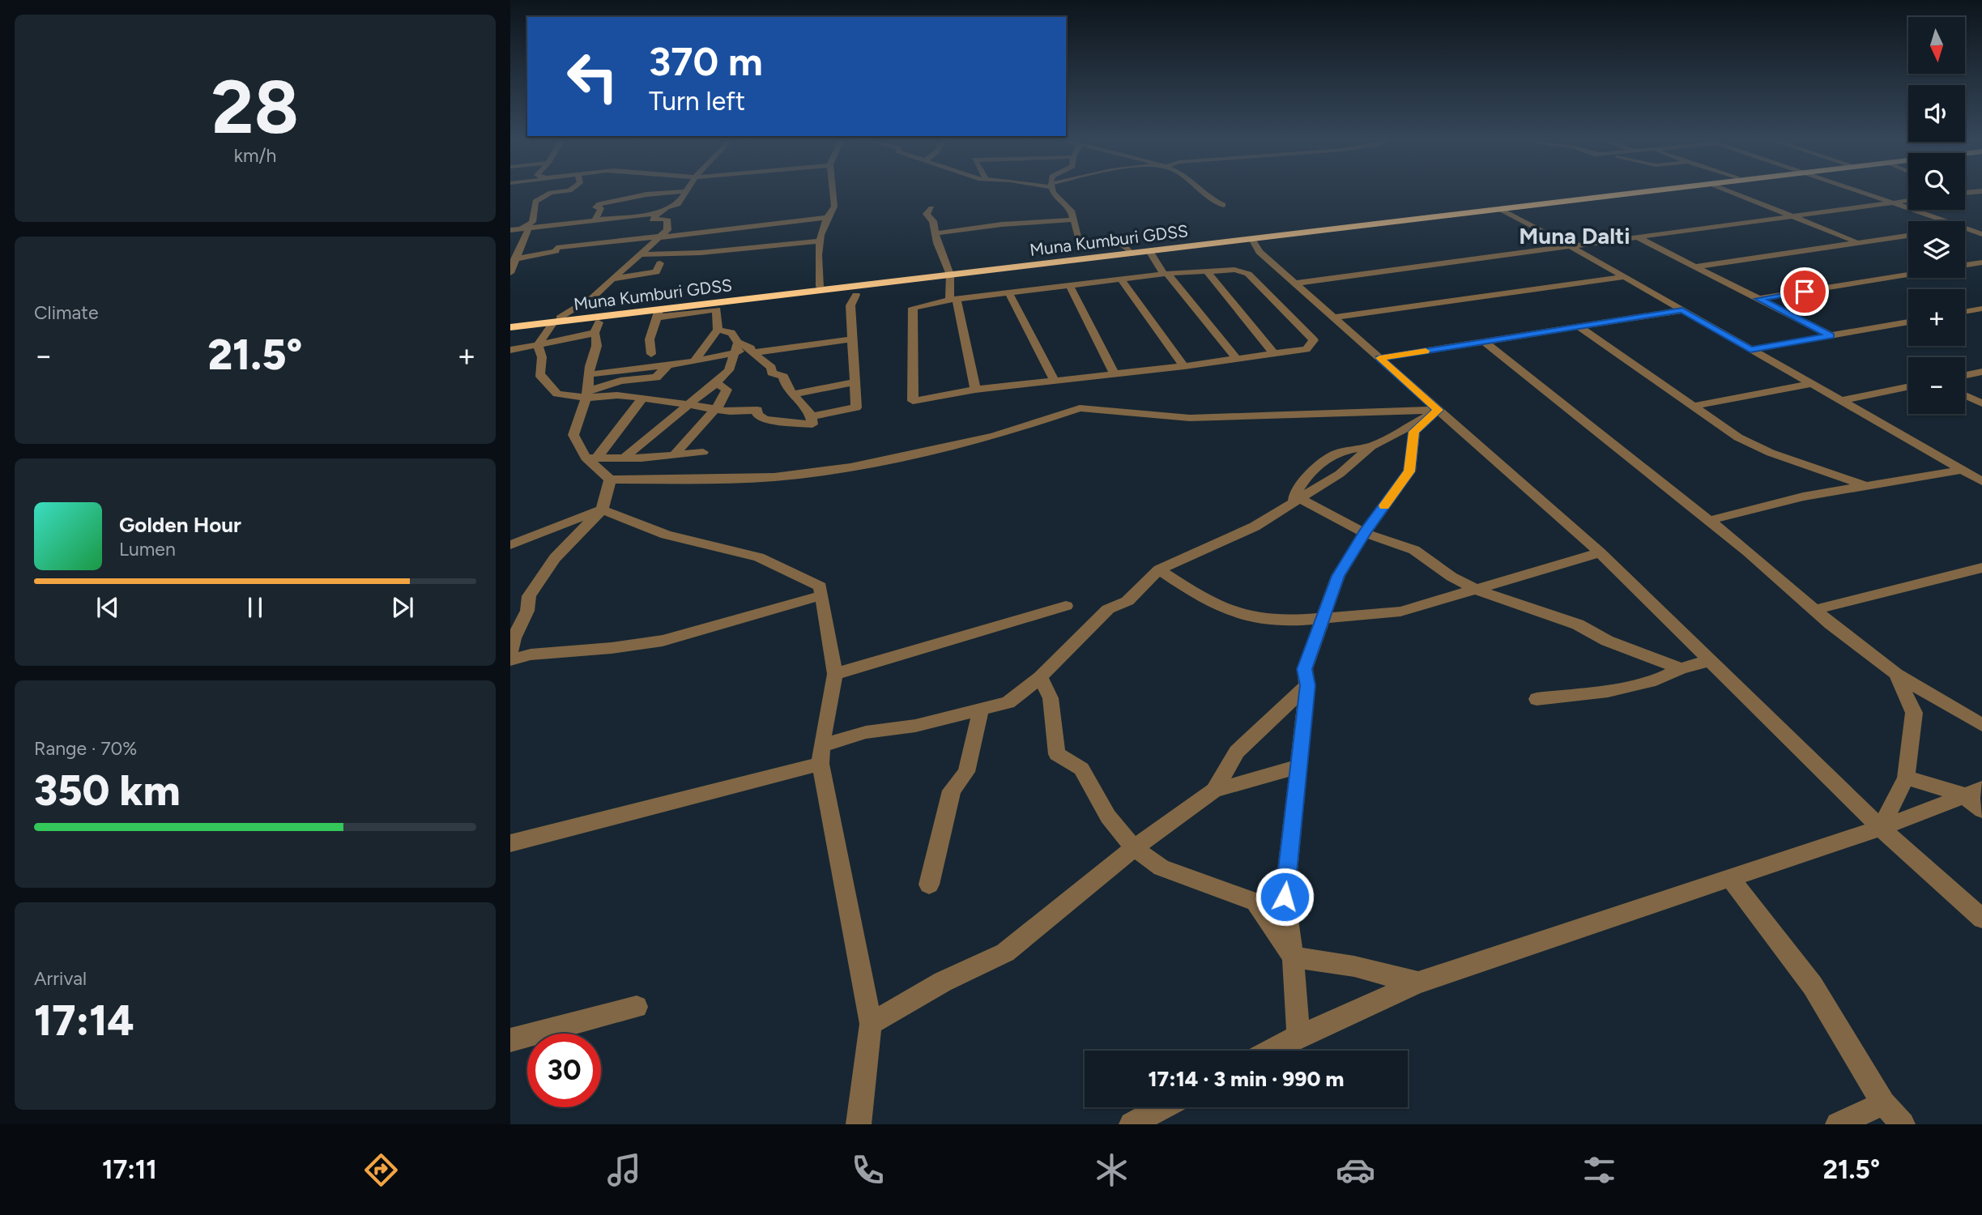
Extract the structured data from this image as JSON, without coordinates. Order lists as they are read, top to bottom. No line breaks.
{"streets":{"highway":["Muna Kumburi GDSS"]},"districts":["Muna Dalti"],"north":"bottom","page":{"tile":[["28","km/h"],"Climate",["Range · 70%","350 km"],["Arrival","17:14"]],"map_buttons":["+","−"],"turn":["370 m","Turn left"],"heat":["−","21.5°","+"],"song":["Golden Hour","Lumen"],"limit":"30","trip":"17:14 · 3 min · 990 m","tabs":["17:11","21.5°"]}}
